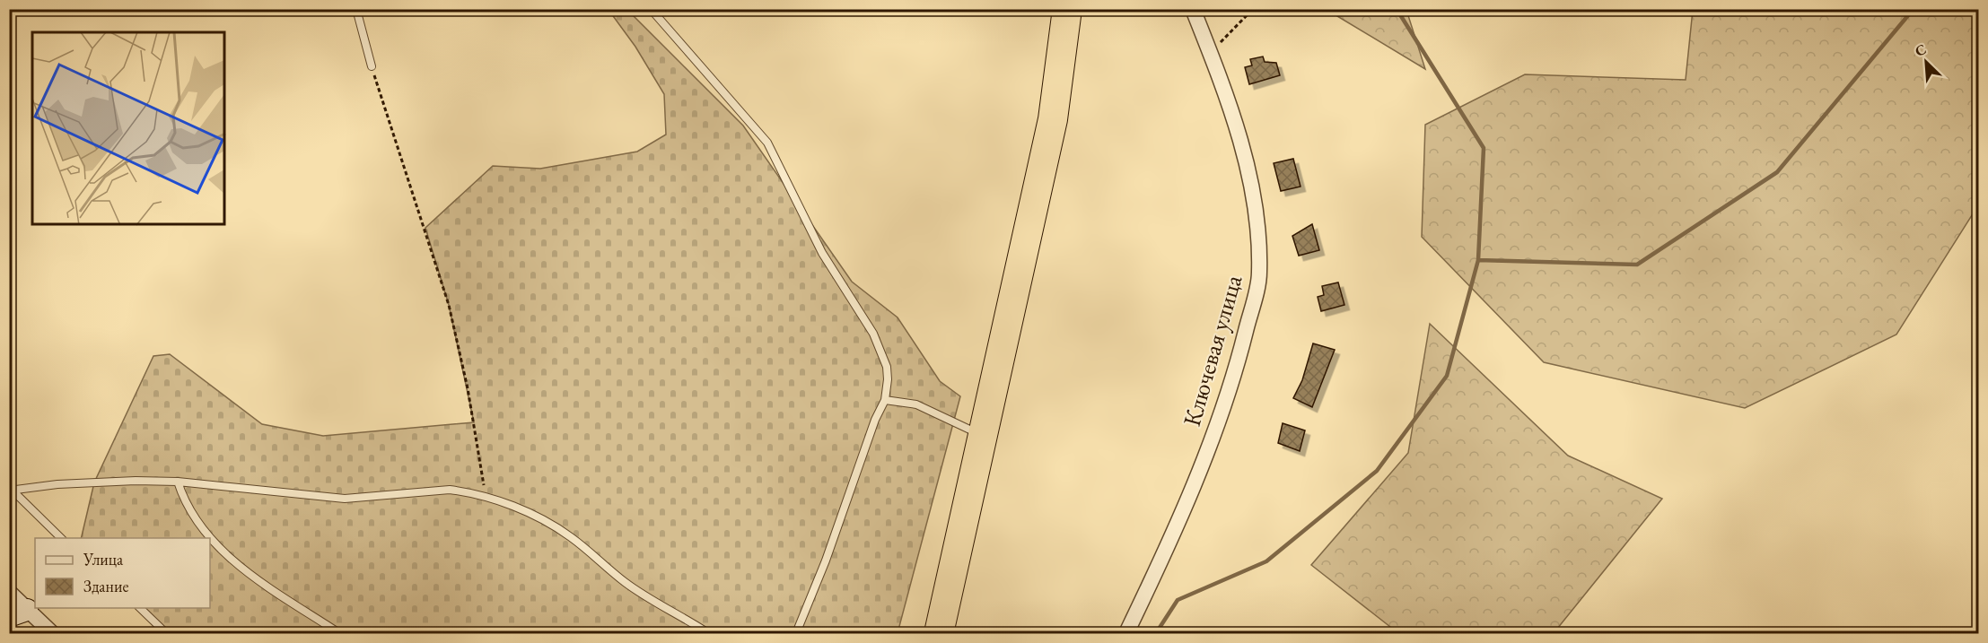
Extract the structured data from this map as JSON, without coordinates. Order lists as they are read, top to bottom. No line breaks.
{"streets":{"street":["Ключевая улица"]},"legend":["Улица","Здание"],"north":"top left"}
